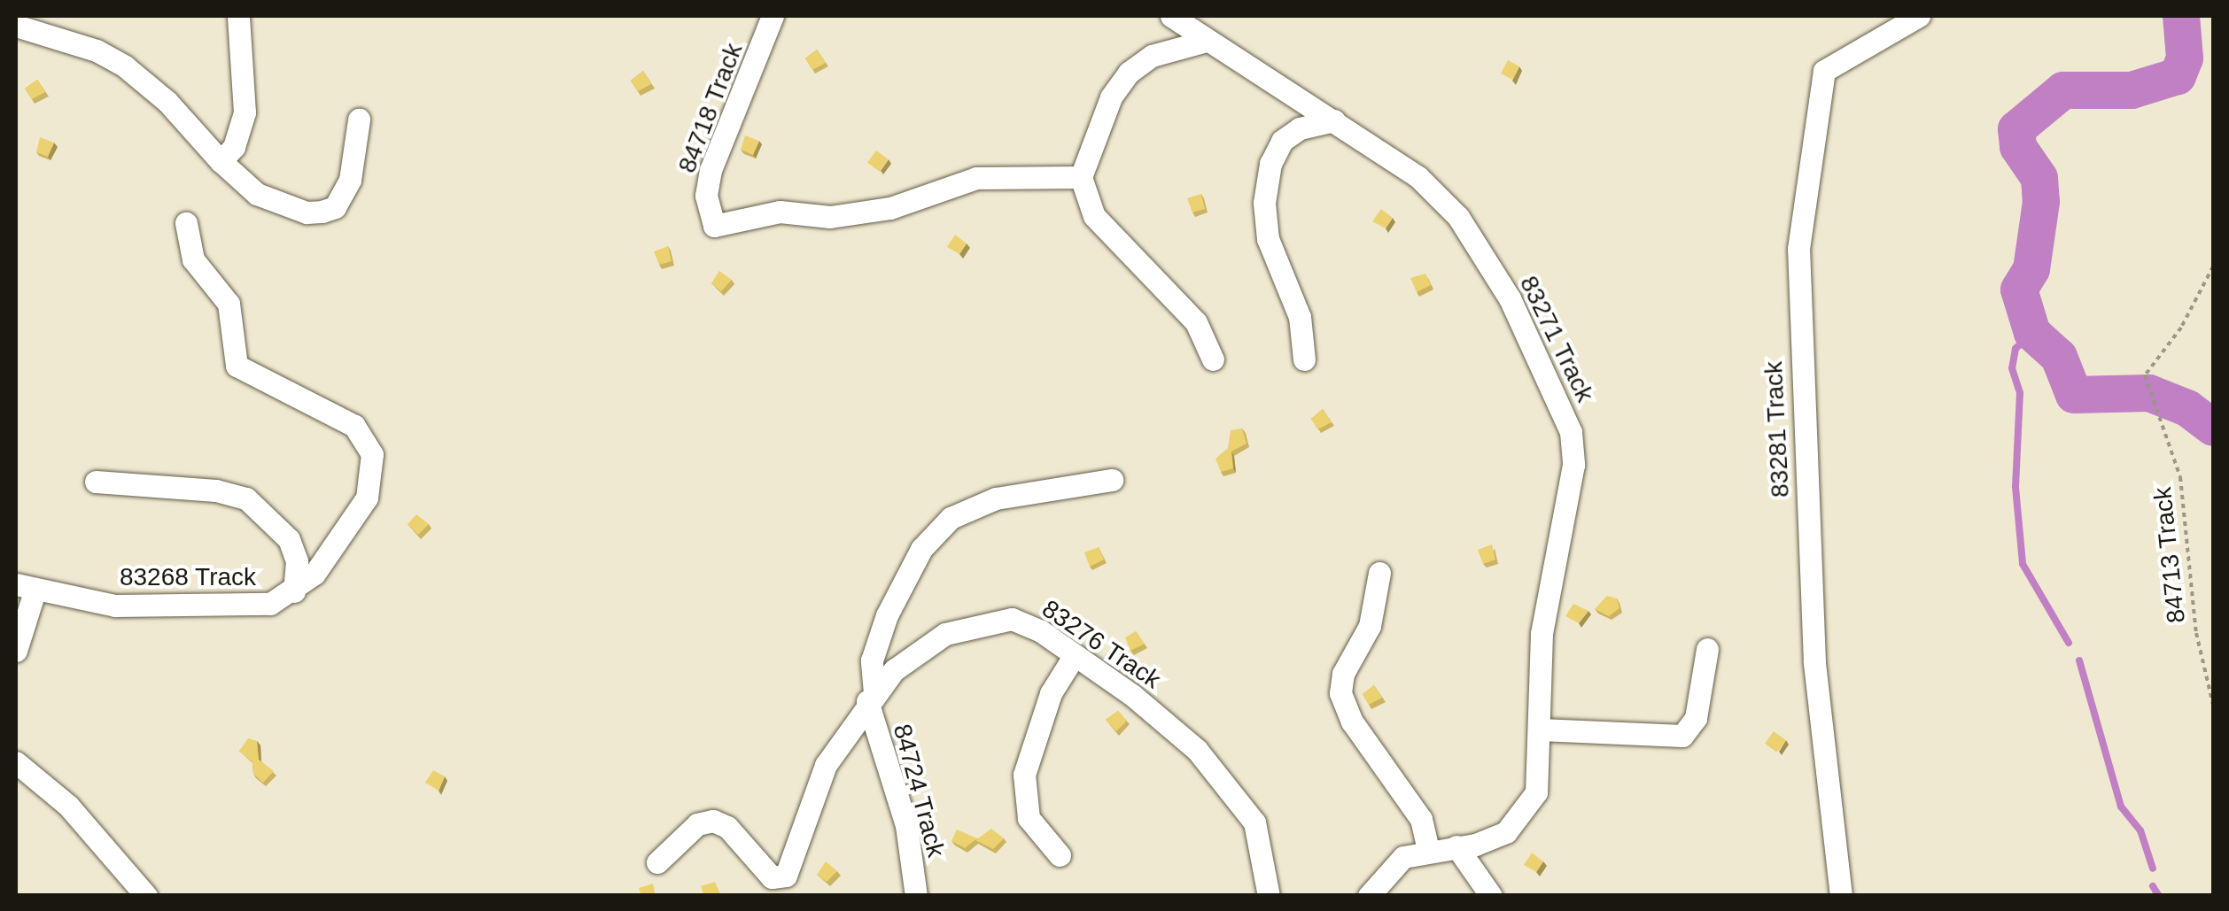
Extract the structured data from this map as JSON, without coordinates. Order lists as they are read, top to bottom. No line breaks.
{"streets":{"street":["84718 Track","83271 Track","83281 Track","83268 Track","83276 Track","84724 Track"],"path":["84713 Track"]},"crossings":[["83276 Track","84724 Track"]]}
